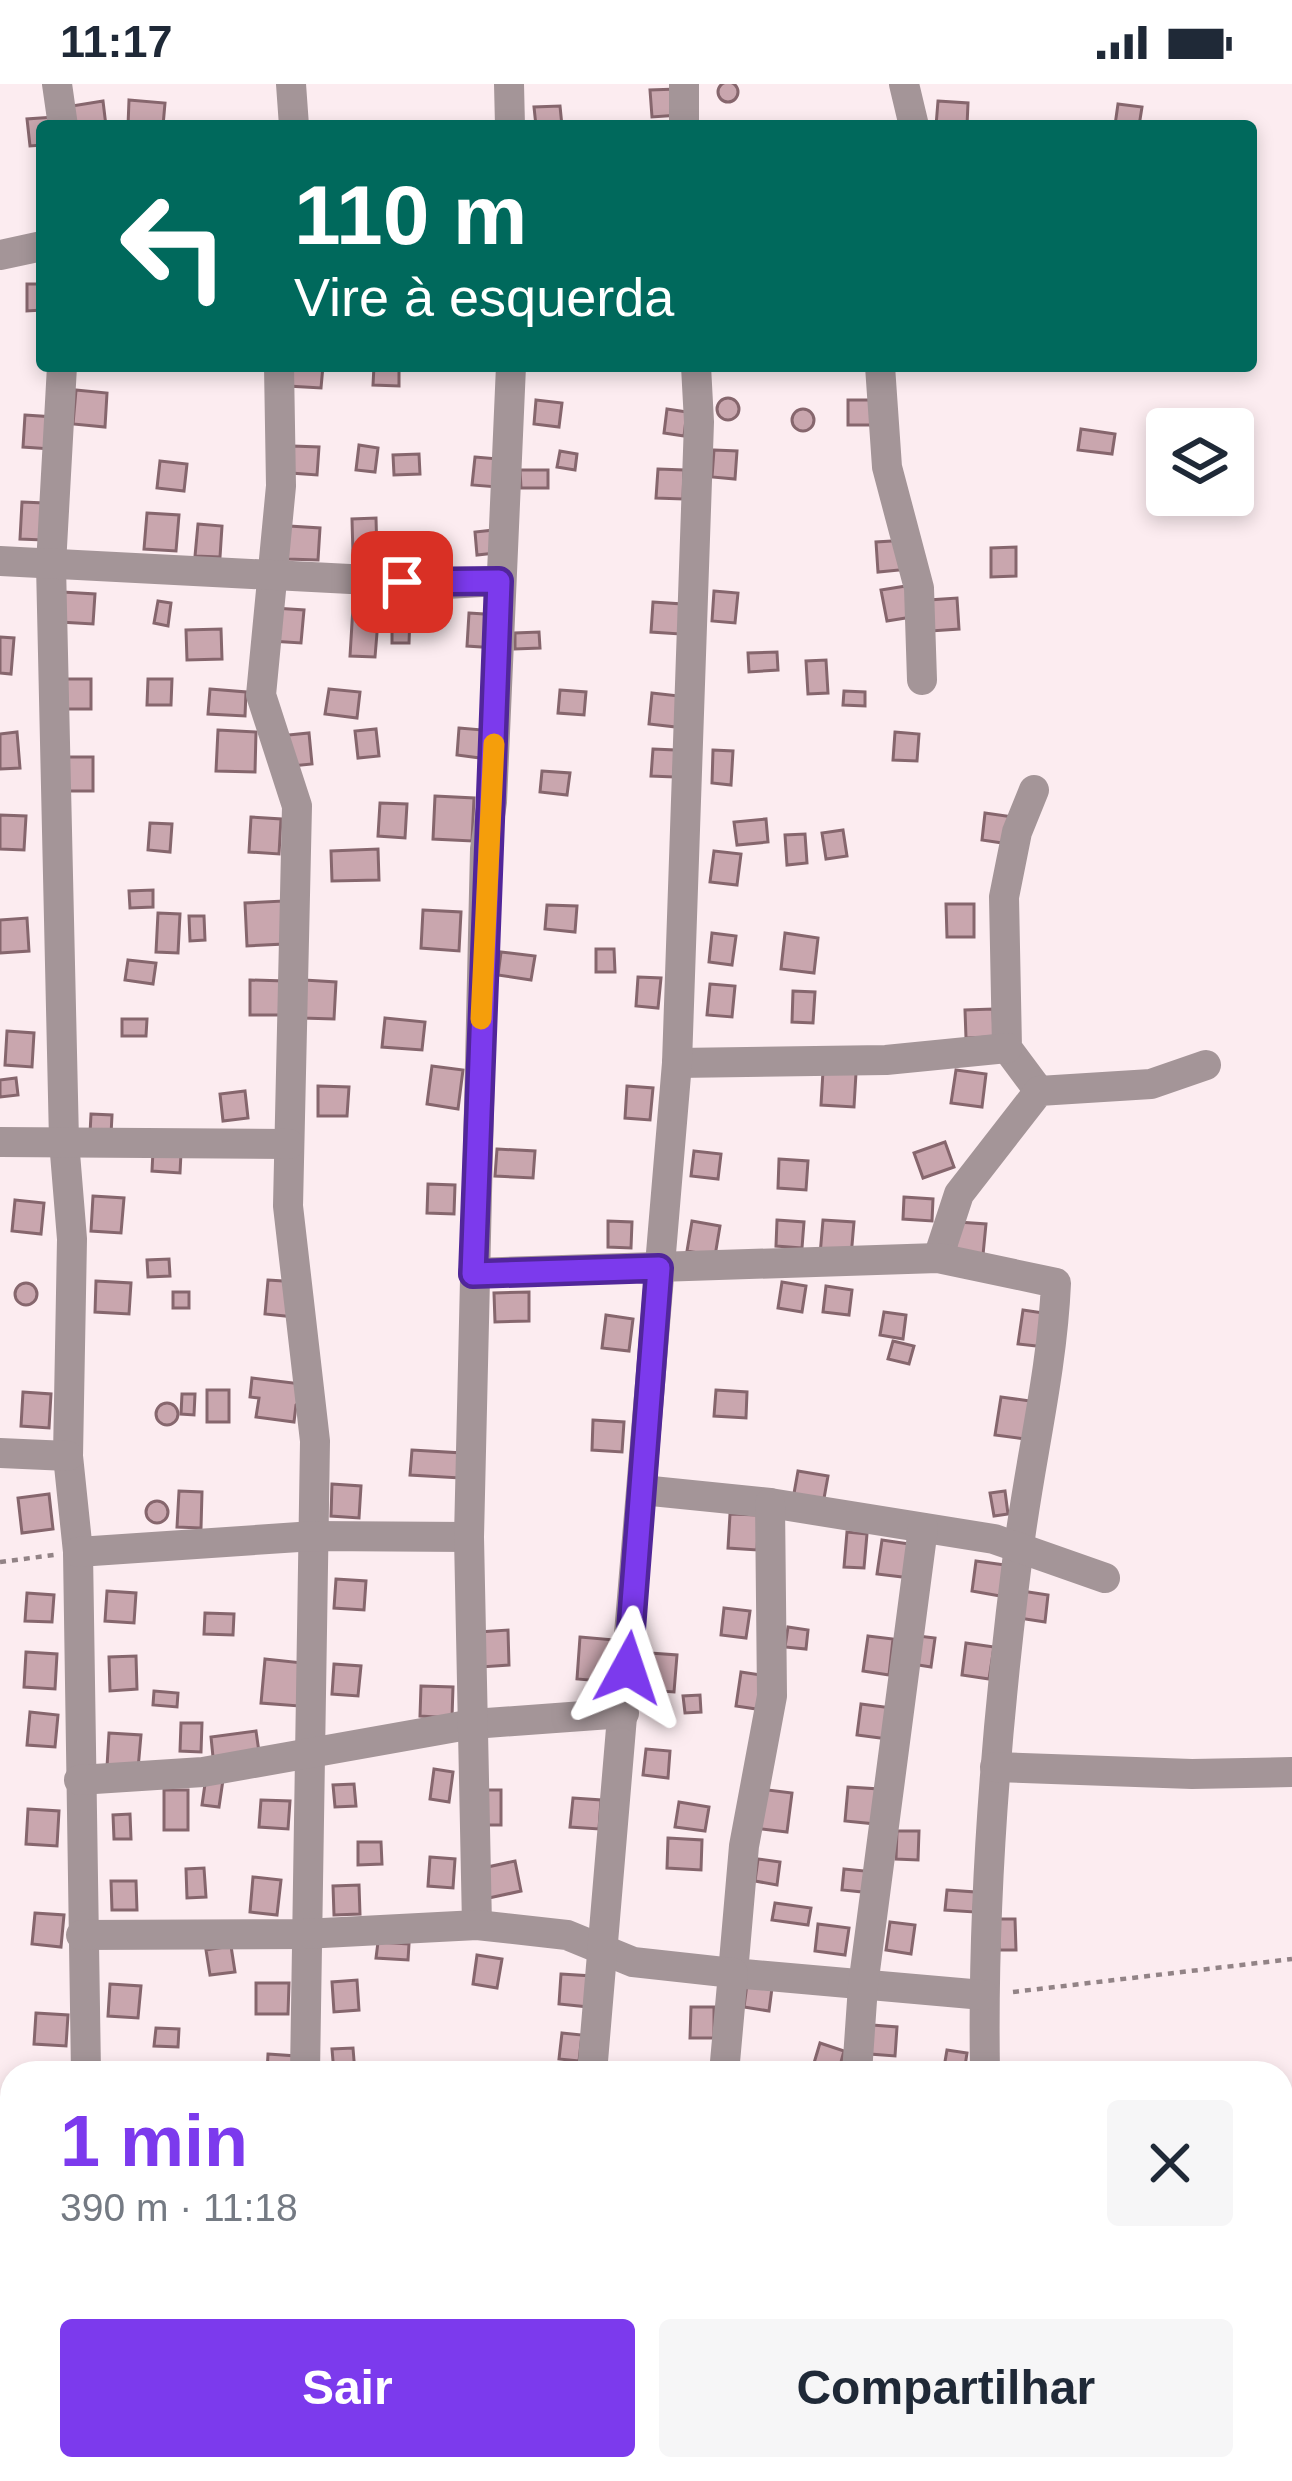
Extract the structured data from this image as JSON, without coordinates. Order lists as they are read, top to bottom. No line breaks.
{"page":{"status":"11:17","turn":["110 m","Vire à esquerda"],"heading":["1 min","390 m · 11:18"],"buttons":["Sair","Compartilhar"]}}
